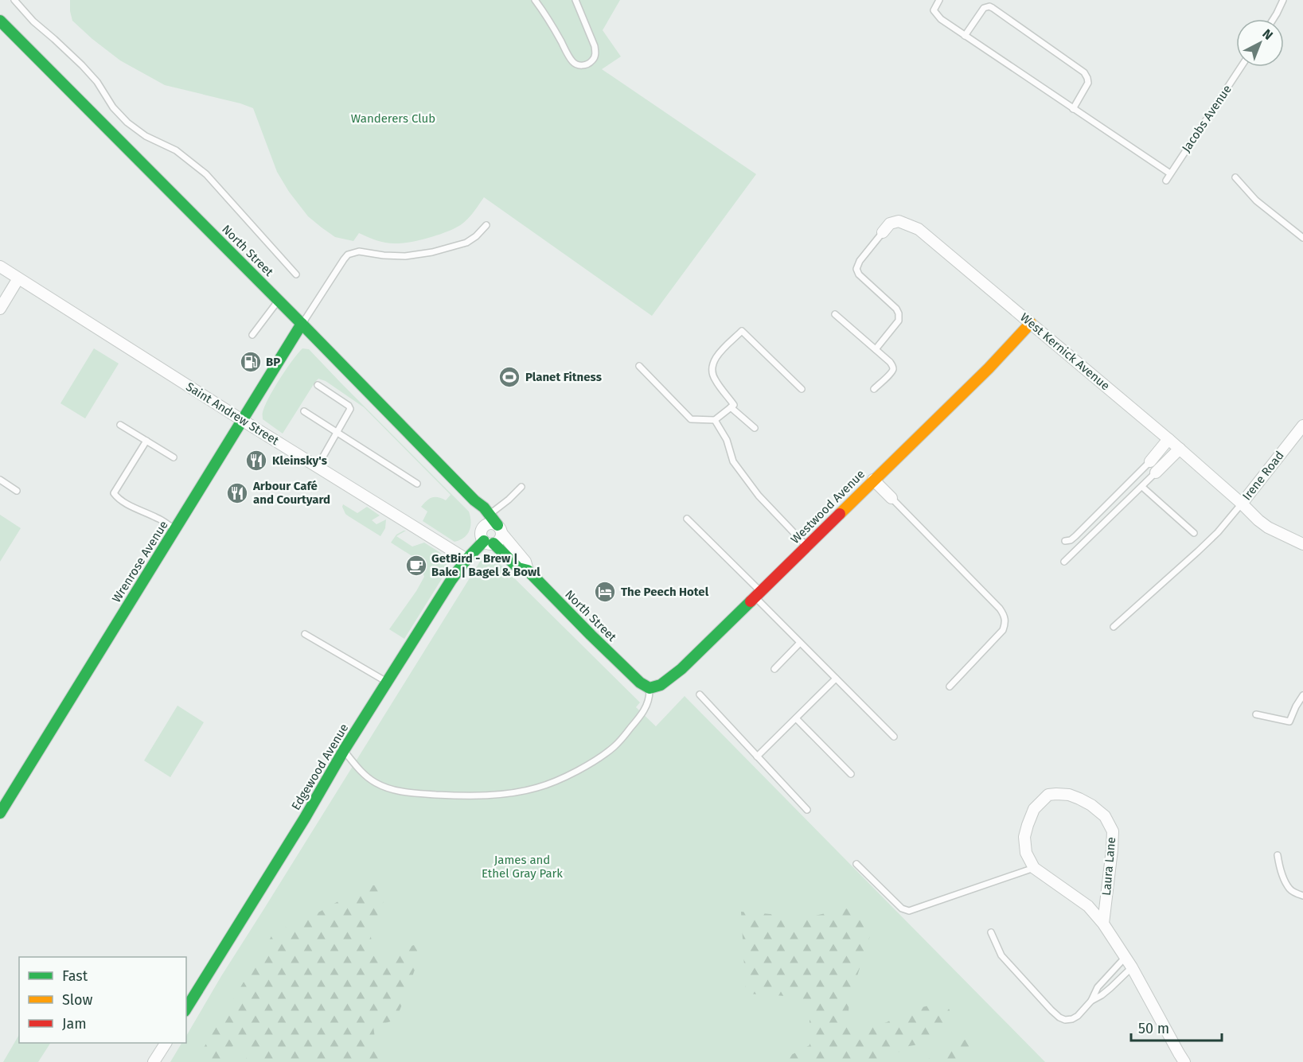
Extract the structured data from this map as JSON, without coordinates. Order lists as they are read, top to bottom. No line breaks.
{"streets":{"street":["North Street","West Kernick Avenue","Saint Andrew Street","Irene Road","Westwood Avenue","Wrenrose Avenue","Edgewood Avenue","Laura Lane"],"lane":["Jacobs Avenue"]},"crossings":[["North Street","Westwood Avenue"],["North Street","Wrenrose Avenue"],["North Street","Edgewood Avenue"],["West Kernick Avenue","Irene Road"],["West Kernick Avenue","Westwood Avenue"],["Saint Andrew Street","Wrenrose Avenue"],["Saint Andrew Street","Edgewood Avenue"]],"parks":["Wanderers Club","James and Ethel Gray Park"],"places":{"fuel station":["BP"],"sports":["Planet Fitness"],"restaurant":["Kleinsky's","Arbour Café and Courtyard"],"cafe":["GetBird - Brew | Bake | Bagel & Bowl"],"hotel":["The Peech Hotel"]},"legend":["Fast","Slow","Jam"],"scale_bar":"50 m","north":"top right"}
